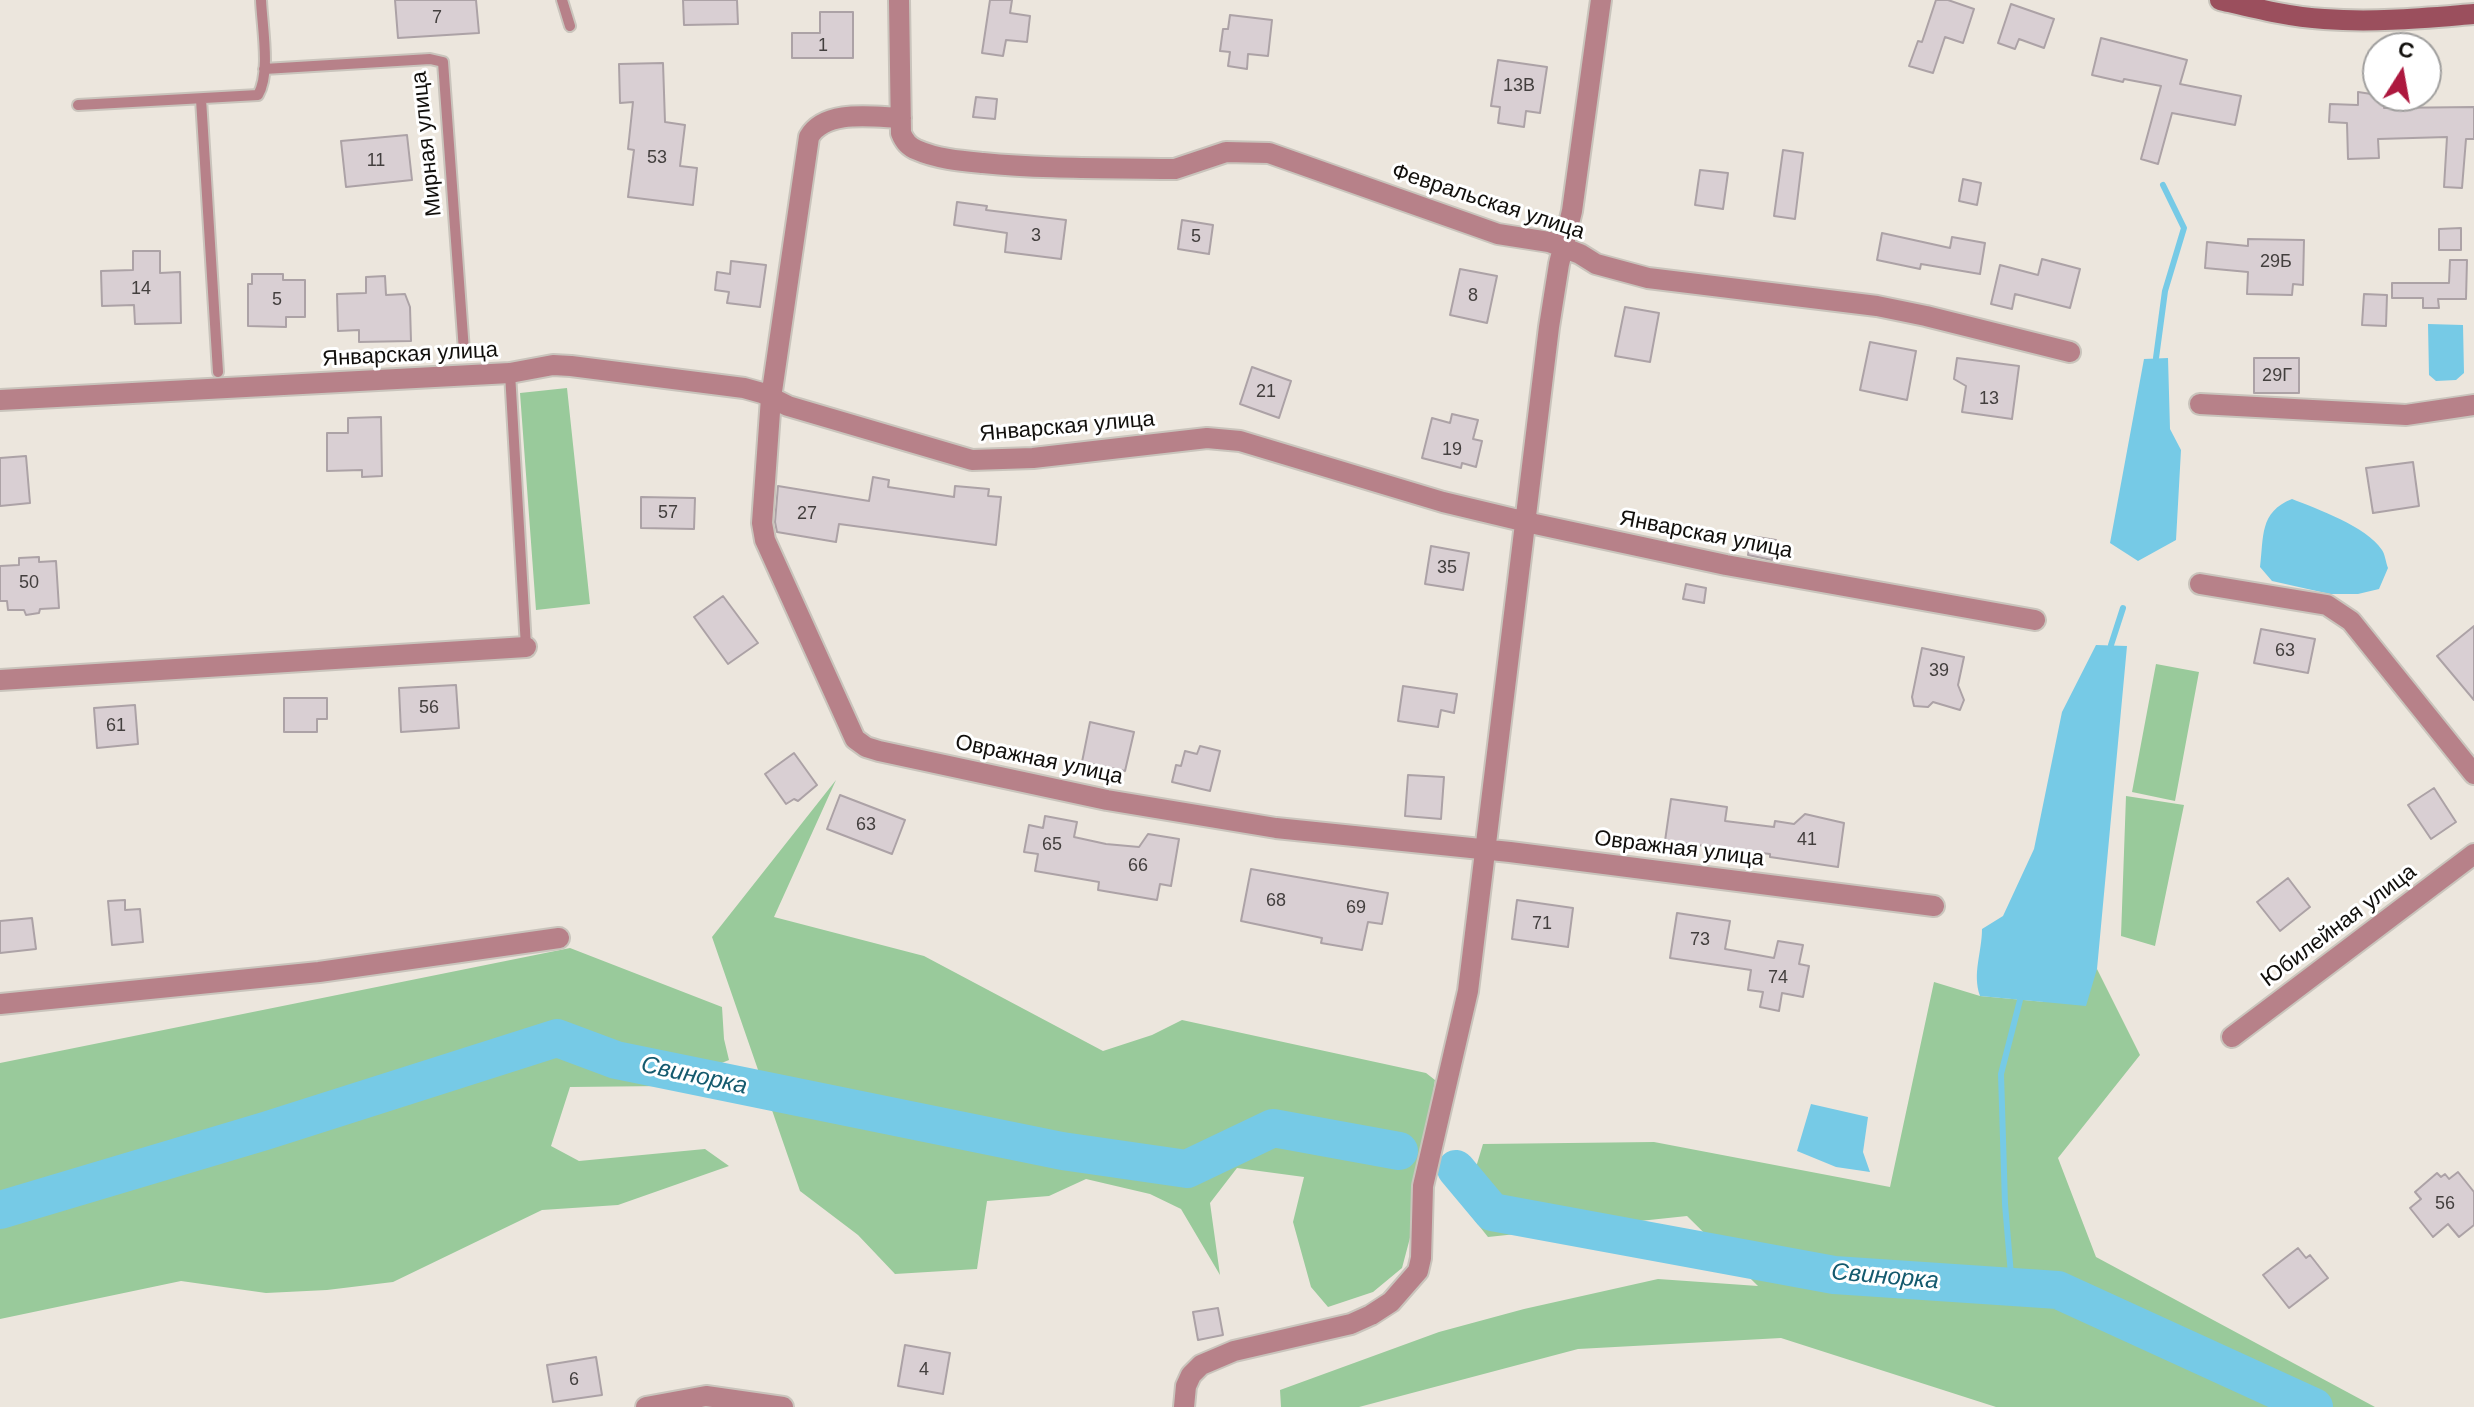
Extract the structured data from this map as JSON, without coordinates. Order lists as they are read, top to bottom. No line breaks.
{"streets":{"street":["Февральская улица","Январская улица","Овражная улица","Юбилейная улица"],"lane":["Мирная улица"]},"crossings":[["Февральская улица","Овражная улица"],["Январская улица","Овражная улица"]],"water":["Свинорка"],"house_numbers":["7","1","13В","53","11","3","5","29Б","14","8","5","29Г","21","13","19","57","27","35","50","63","39","56","61","63","41","65","66","68","69","71","73","74","56","4","6"],"north":"top"}
